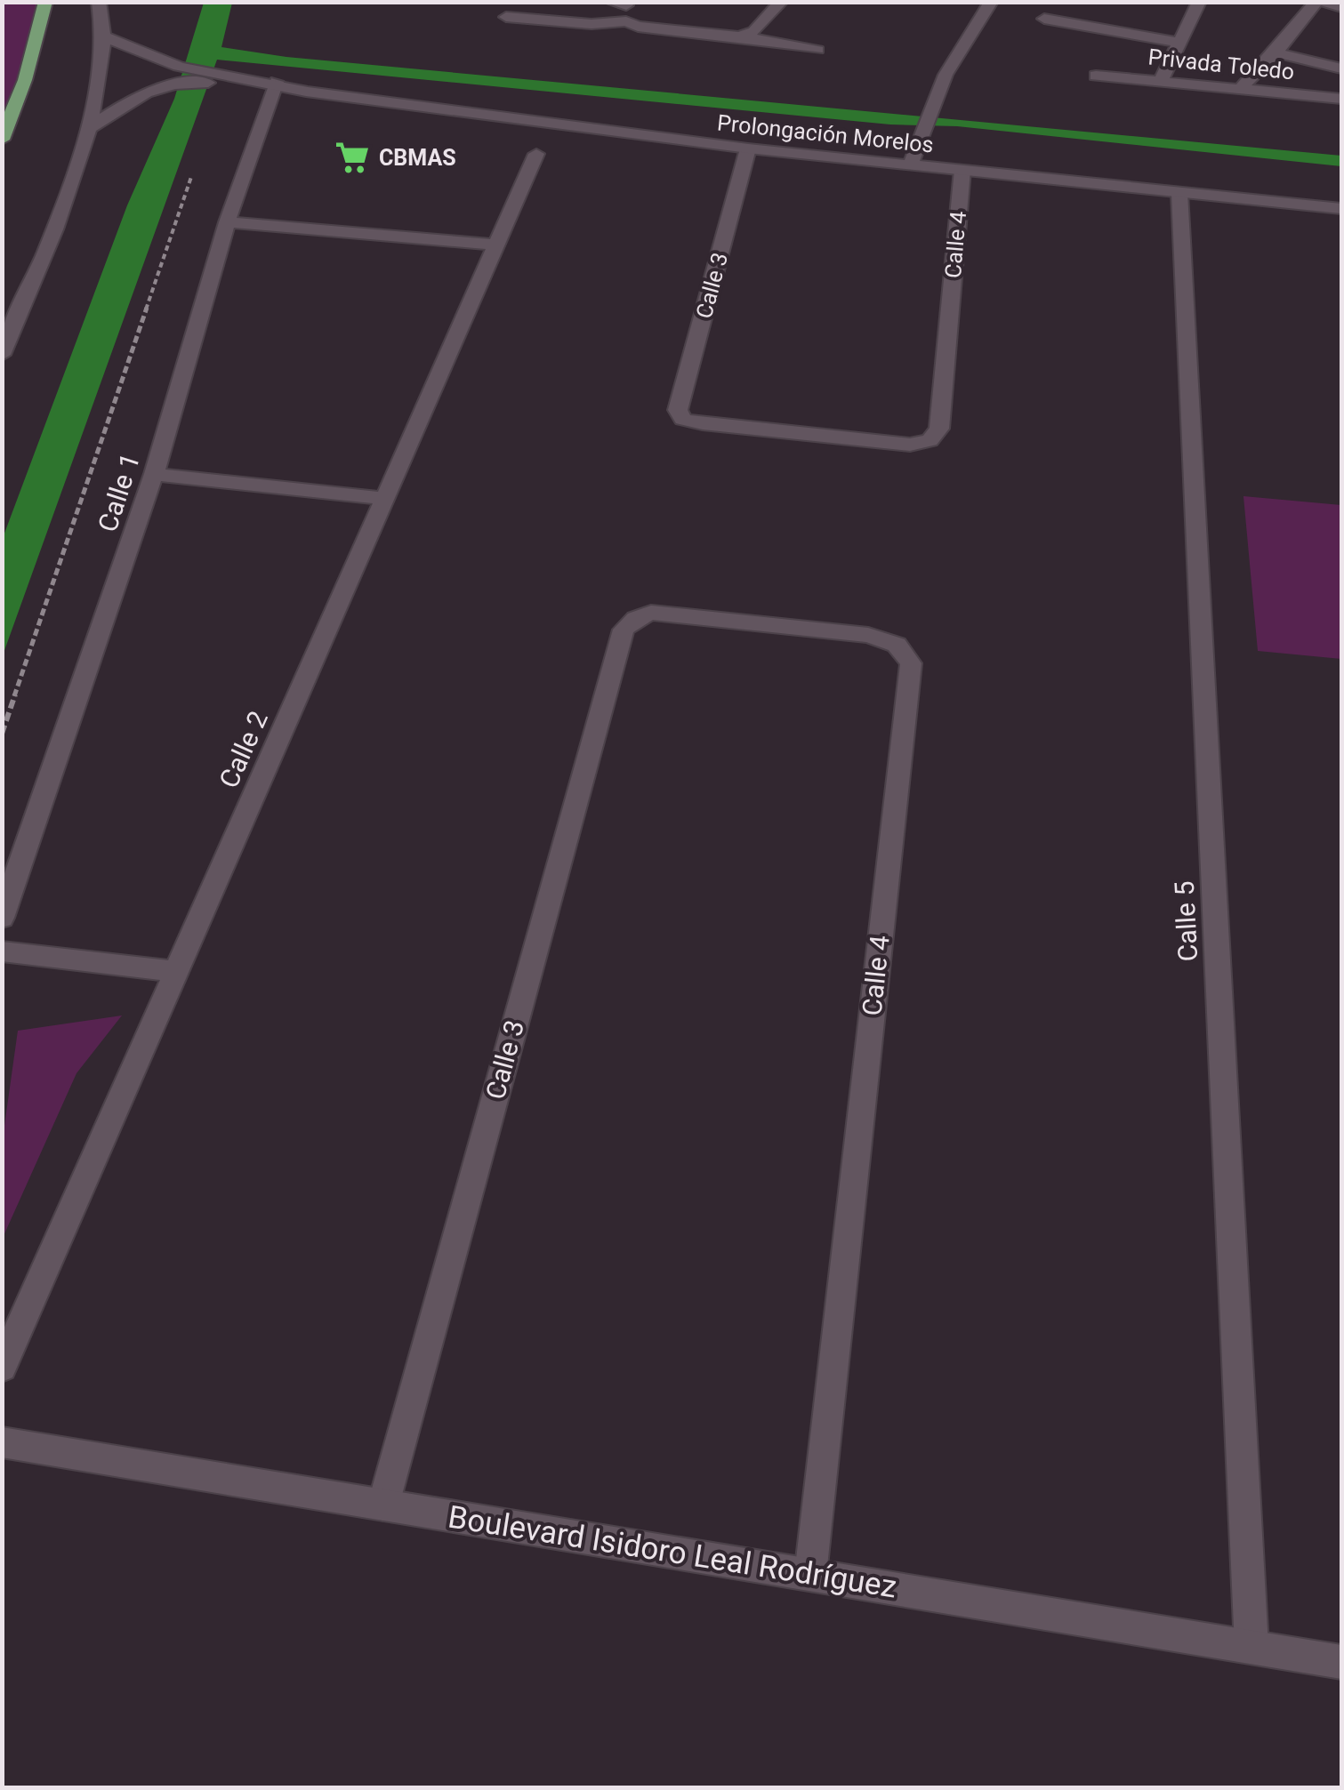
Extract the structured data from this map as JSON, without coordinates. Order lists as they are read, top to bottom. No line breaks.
{"streets":{"street":["Privada Toledo","Prolongación Morelos","Calle 4","Calle 3","Calle 1","Calle 2","Calle 5","Boulevard Isidoro Leal Rodríguez"]},"crossings":[["Prolongación Morelos","Calle 4"],["Prolongación Morelos","Calle 3"],["Prolongación Morelos","Calle 1"],["Prolongación Morelos","Calle 5"],["Calle 4","Calle 3"],["Calle 4","Boulevard Isidoro Leal Rodríguez"],["Calle 3","Boulevard Isidoro Leal Rodríguez"],["Calle 5","Boulevard Isidoro Leal Rodríguez"]],"places":{"supermarket":["CBMAS"]}}
